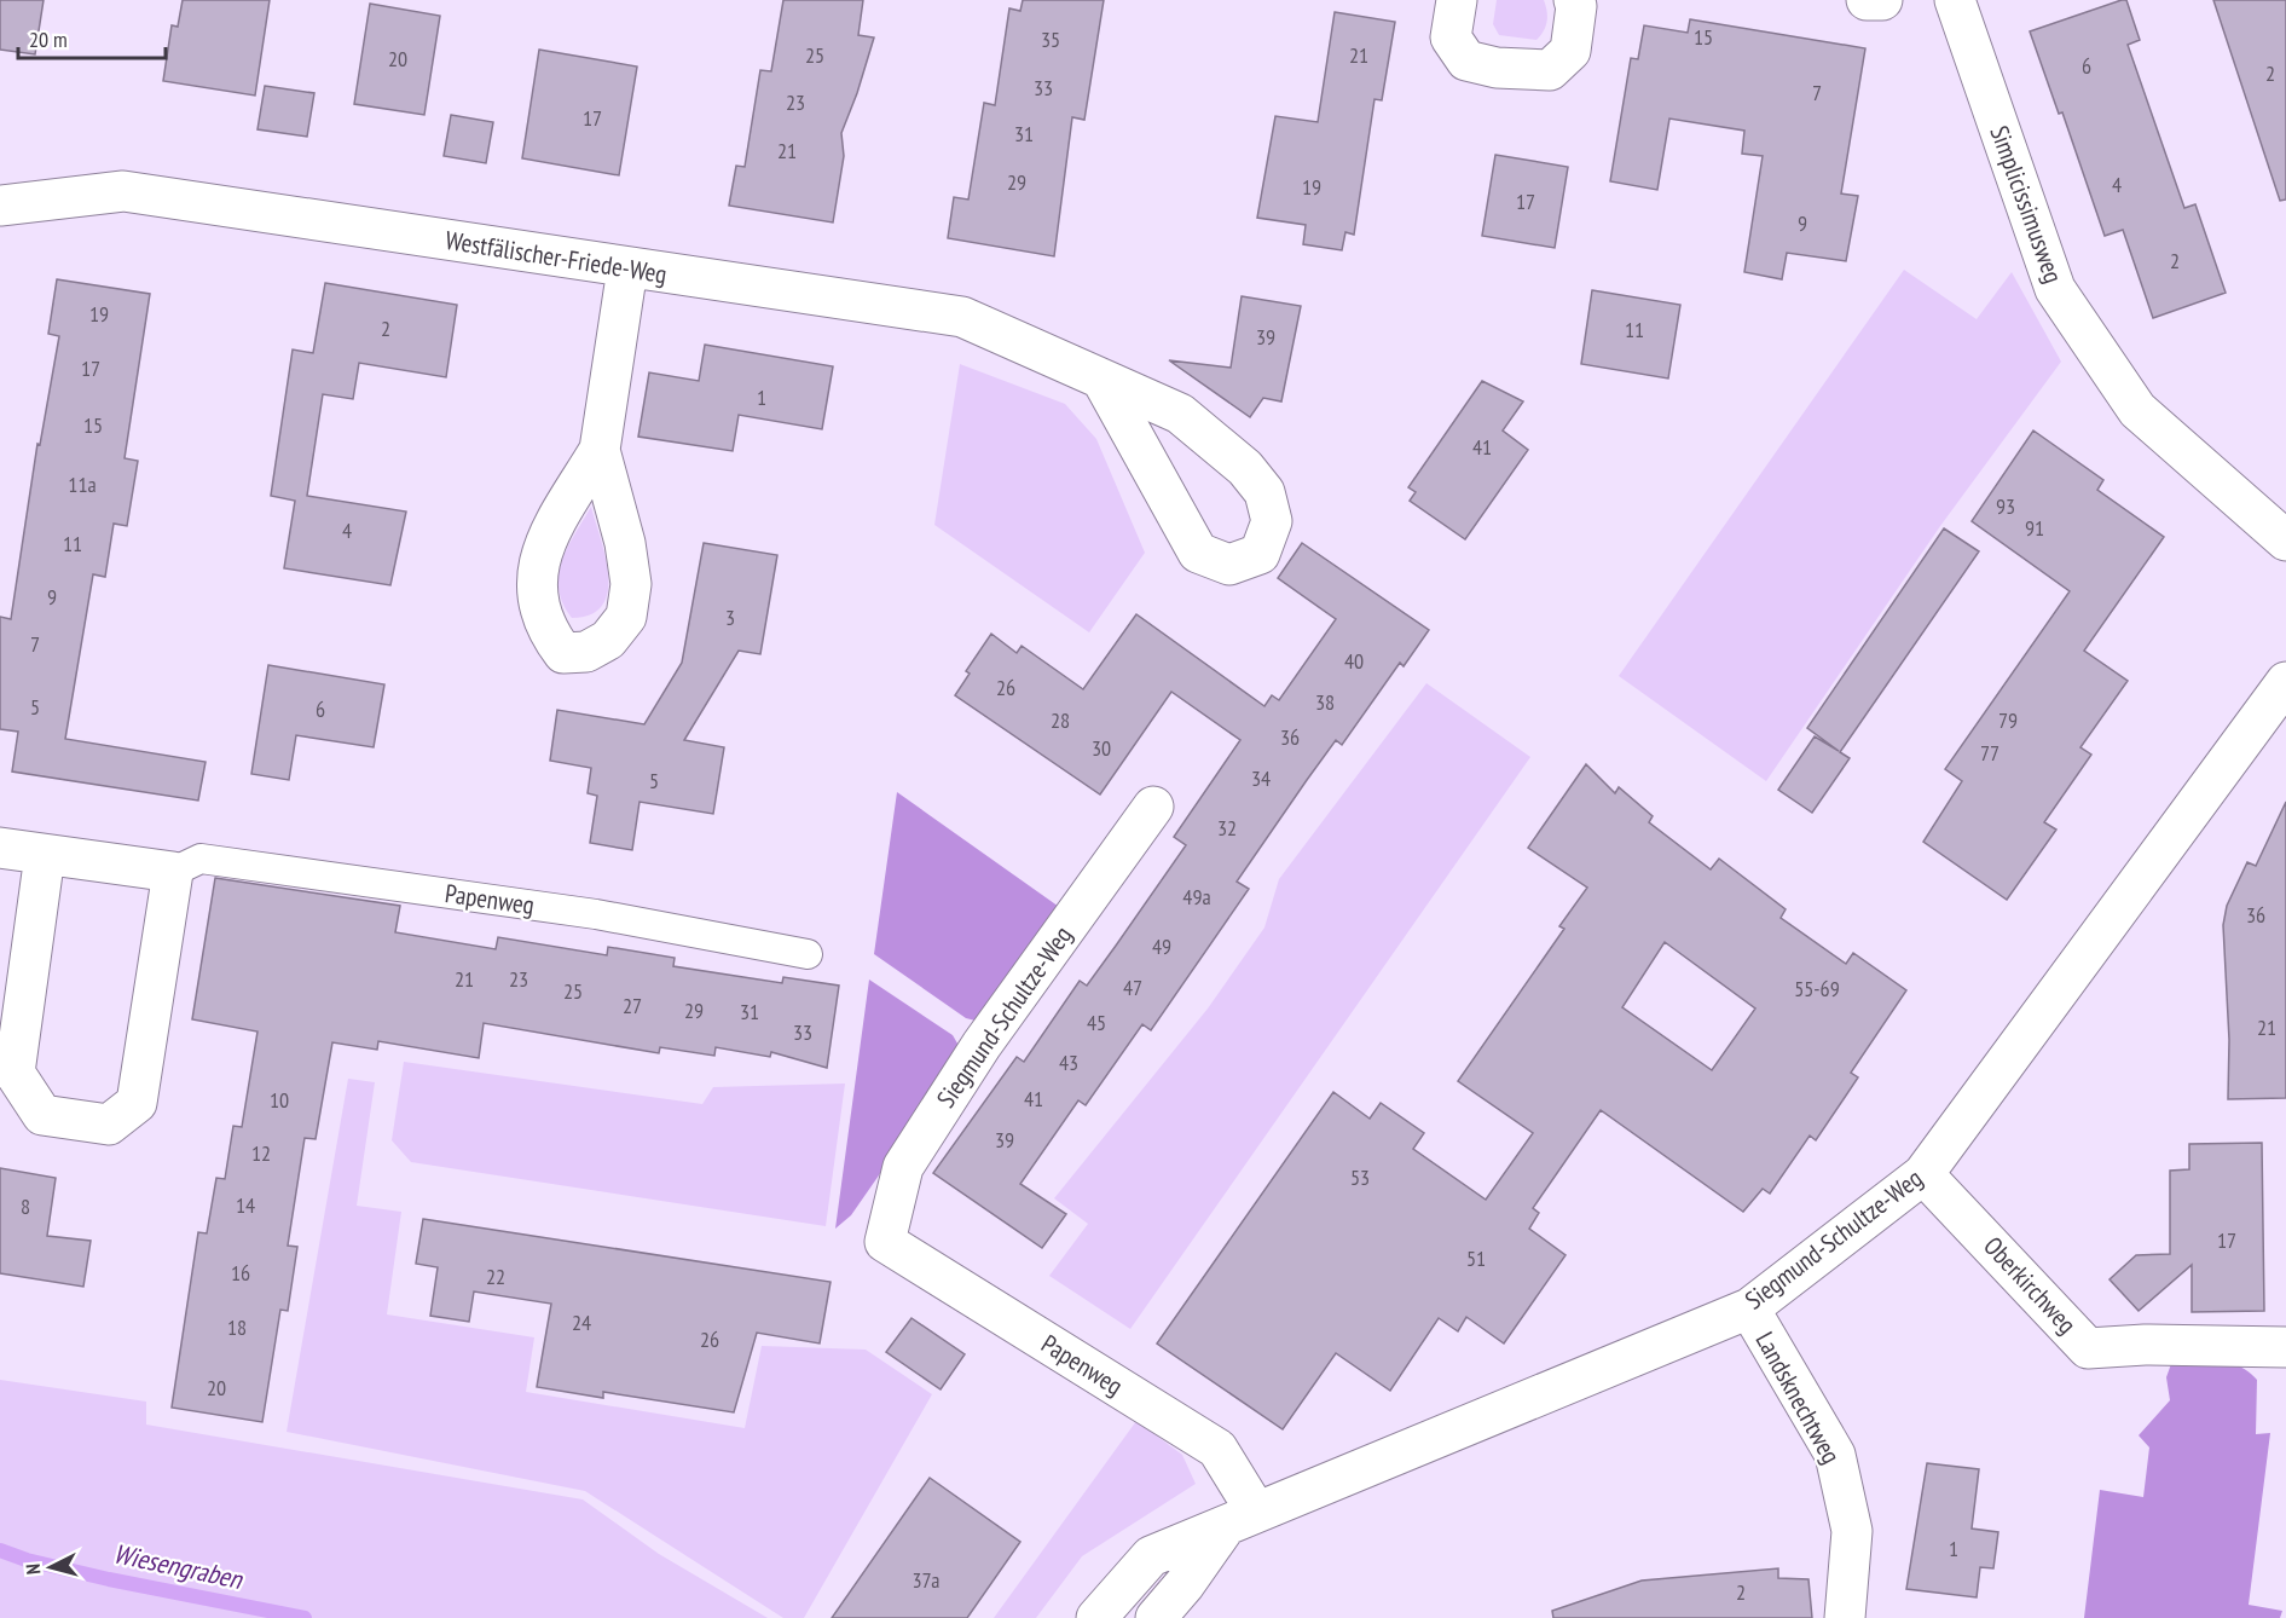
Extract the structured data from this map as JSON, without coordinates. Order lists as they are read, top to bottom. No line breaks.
{"streets":{"street":["Simplicissimusweg","Westfälischer-Friede-Weg","Papenweg","Siegmund-Schultze-Weg","Oberkirchweg","Landsknechtweg"]},"crossings":[["Papenweg","Siegmund-Schultze-Weg"],["Siegmund-Schultze-Weg","Oberkirchweg"],["Siegmund-Schultze-Weg","Landsknechtweg"]],"water":["Wiesengraben"],"house_numbers":["15","35","25","21","20","6","2","33","7","23","17","31","21","29","4","19","17","9","2","19","2","11","39","17","1","15","41","11a","93","91","4","11","9","3","7","40","26","38","5","6","28","79","36","30","77","34","5","32","49a","36","49","21","23","47","55-69","25","27","29","31","45","21","33","43","41","10","39","12","53","14","8","17","51","16","22","24","18","26","20","1","37a","2"],"scale_bar":"20 m","north":"left"}
